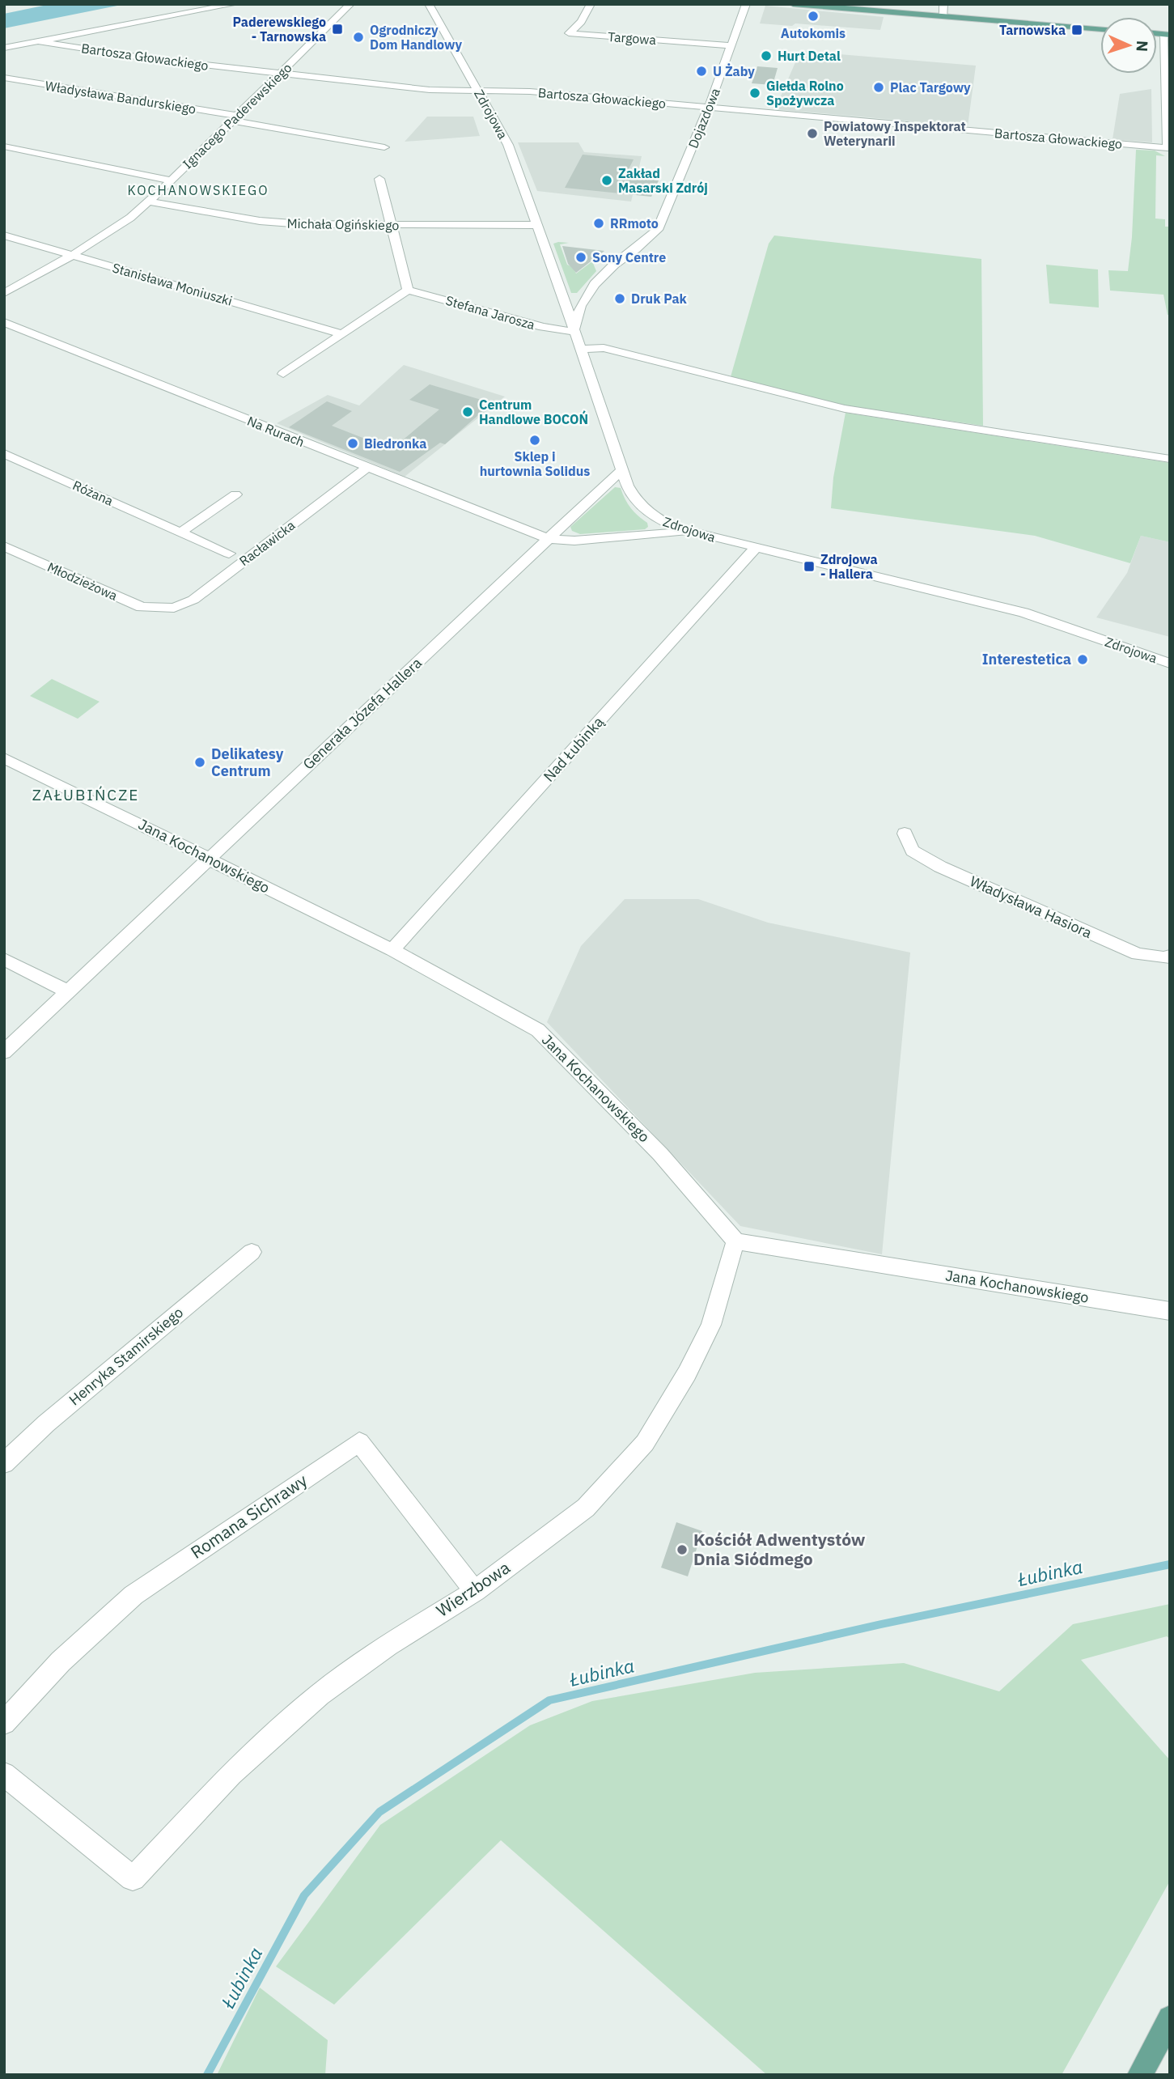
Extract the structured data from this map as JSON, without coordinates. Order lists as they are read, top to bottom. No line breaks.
{"streets":{"street":["Targowa","Bartosza Głowackiego","Władysława Bandurskiego","Zdrojowa","Ignacego Paderewskiego","Dojazdowa","Michała Ogińskiego","Stanisława Moniuszki","Stefana Jarosza","Na Rurach","Różana","Racławicka","Młodzieżowa","Generała Józefa Hallera","Nad Łubinką","Jana Kochanowskiego","Władysława Hasiora","Henryka Stamirskiego","Romana Sichrawy","Wierzbowa"]},"crossings":[["Targowa","Dojazdowa"],["Bartosza Głowackiego","Zdrojowa"],["Bartosza Głowackiego","Ignacego Paderewskiego"],["Bartosza Głowackiego","Dojazdowa"],["Władysława Bandurskiego","Ignacego Paderewskiego"],["Zdrojowa","Dojazdowa"],["Zdrojowa","Michała Ogińskiego"],["Zdrojowa","Stefana Jarosza"],["Zdrojowa","Na Rurach"],["Zdrojowa","Generała Józefa Hallera"],["Zdrojowa","Nad Łubinką"],["Ignacego Paderewskiego","Michała Ogińskiego"],["Ignacego Paderewskiego","Stanisława Moniuszki"],["Dojazdowa","Stefana Jarosza"],["Na Rurach","Racławicka"],["Na Rurach","Generała Józefa Hallera"],["Racławicka","Młodzieżowa"],["Generała Józefa Hallera","Jana Kochanowskiego"],["Nad Łubinką","Jana Kochanowskiego"],["Jana Kochanowskiego","Wierzbowa"],["Romana Sichrawy","Wierzbowa"]],"districts":["KOCHANOWSKIEGO","ZAŁUBIŃCZE"],"water":["Łubinka"],"places":{"other":["Autokomis","Ogrodniczy Dom Handlowy","Hurt Detal","U Żaby","Plac Targowy","Giełda Rolno Spożywcza","Powiatowy Inspektorat Weterynarii","Zakład Masarski Zdrój","RRmoto","Sony Centre","Druk Pak","Centrum Handlowe BOCOŃ","Sklep i hurtownia Solidus","Biedronka","Interestetica","Delikatesy Centrum","Kościół Adwentystów Dnia Siódmego"],"transit":["Paderewskiego - Tarnowska","Tarnowska","Zdrojowa - Hallera"]},"north":"right"}
